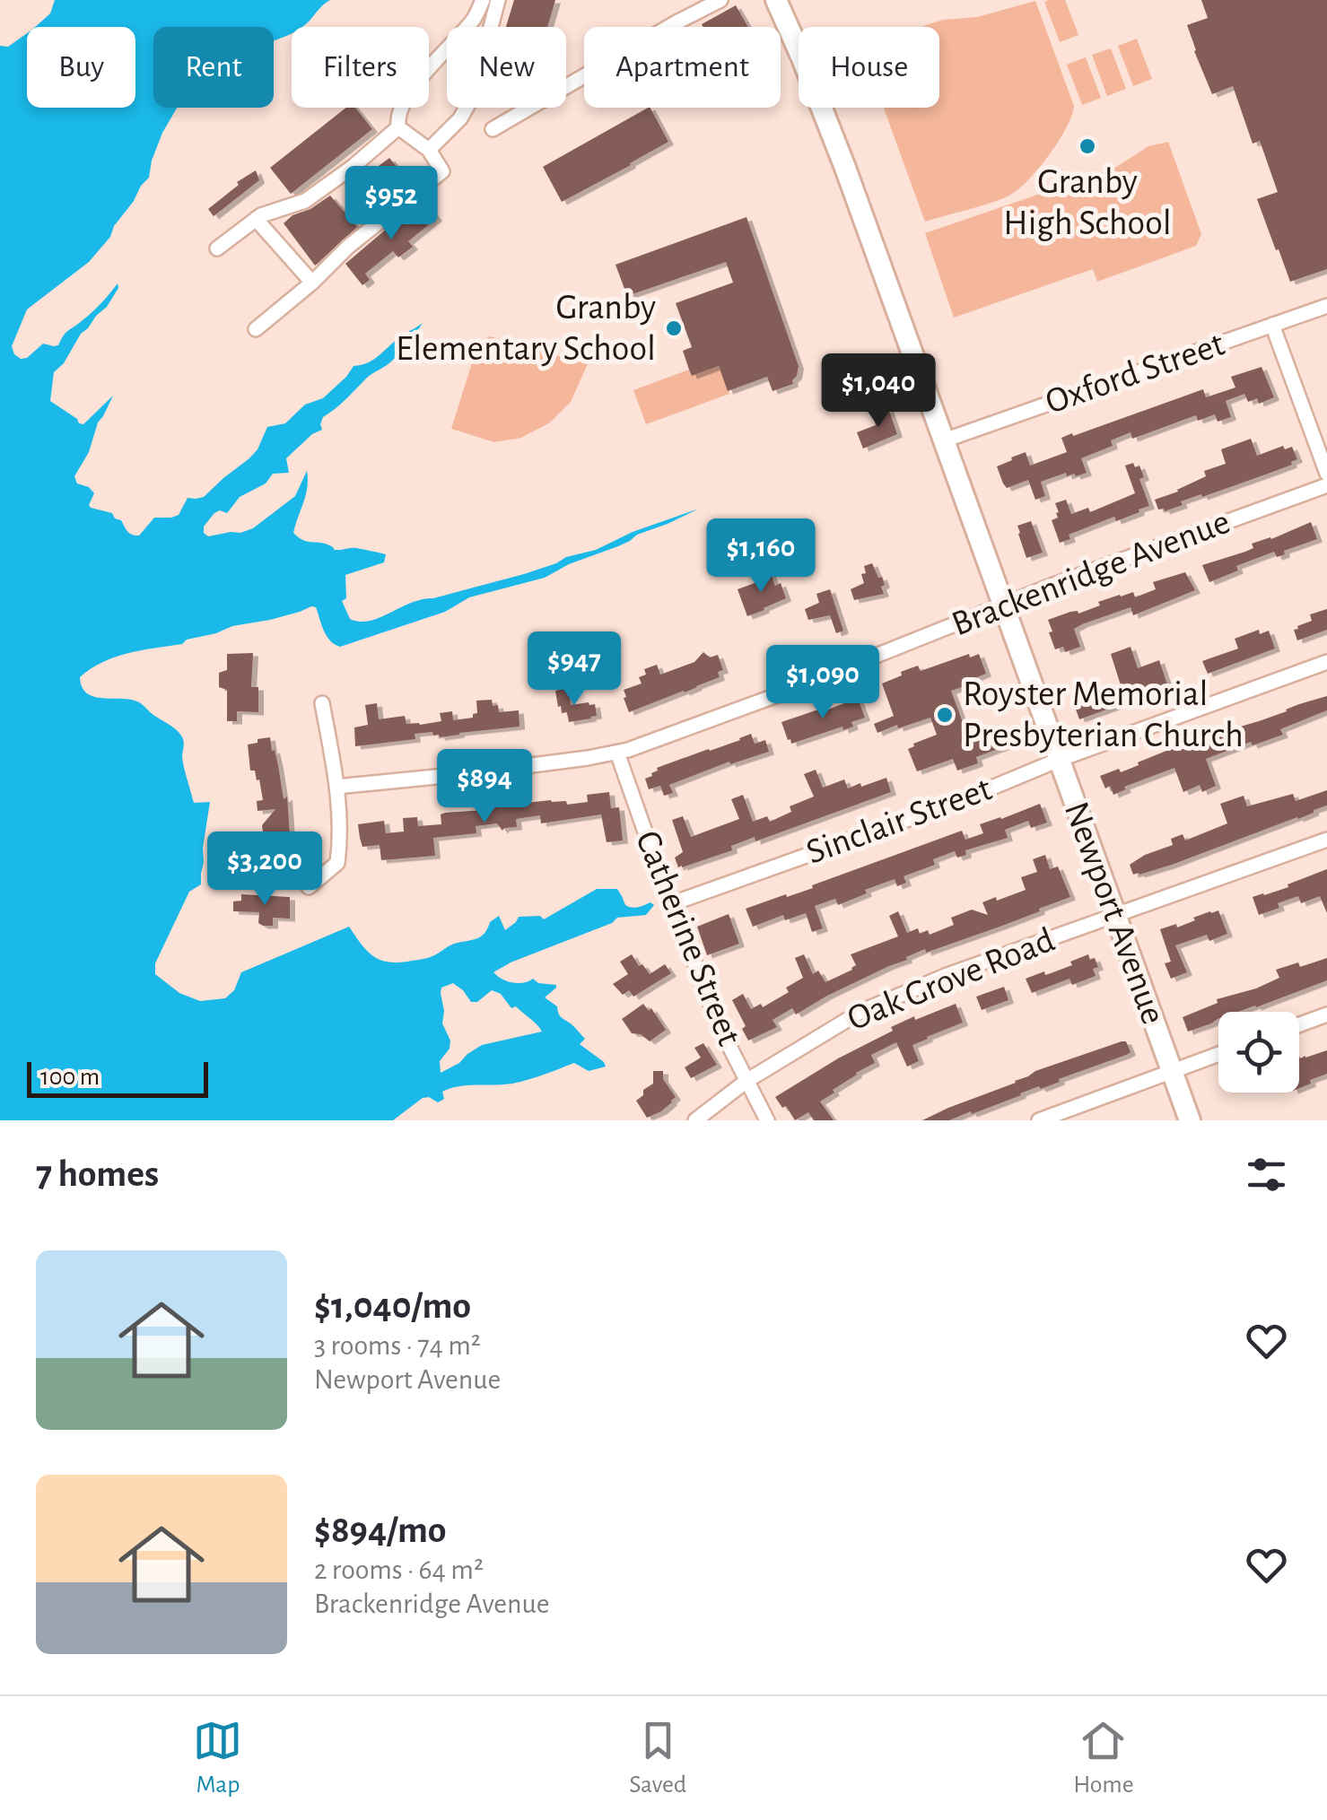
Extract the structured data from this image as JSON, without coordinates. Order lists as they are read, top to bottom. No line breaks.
{"streets":{"street":["Oxford Street","Brackenridge Avenue","Sinclair Street","Newport Avenue","Catherine Street","Oak Grove Road"]},"crossings":[["Oxford Street","Newport Avenue"],["Brackenridge Avenue","Newport Avenue"],["Brackenridge Avenue","Catherine Street"],["Sinclair Street","Newport Avenue"],["Sinclair Street","Catherine Street"],["Newport Avenue","Oak Grove Road"],["Catherine Street","Oak Grove Road"]],"places":["Granby High School","Granby Elementary School","Royster Memorial Presbyterian Church"],"scale_bar":"100 m","page":{"chip":["Buy","Rent","Filters","New","Apartment","House"],"price":["$952","$1,040","$1,160","$947","$1,090","$894","$3,200"],"scale":"100 m","heading":"7 homes","list":[{"name":"$1,040/mo","note":"3 rooms · 74 m² · Newport Avenue"},{"name":"$894/mo","note":"2 rooms · 64 m² · Brackenridge Avenue"}],"tabs":["Map","Saved","Home"]}}
